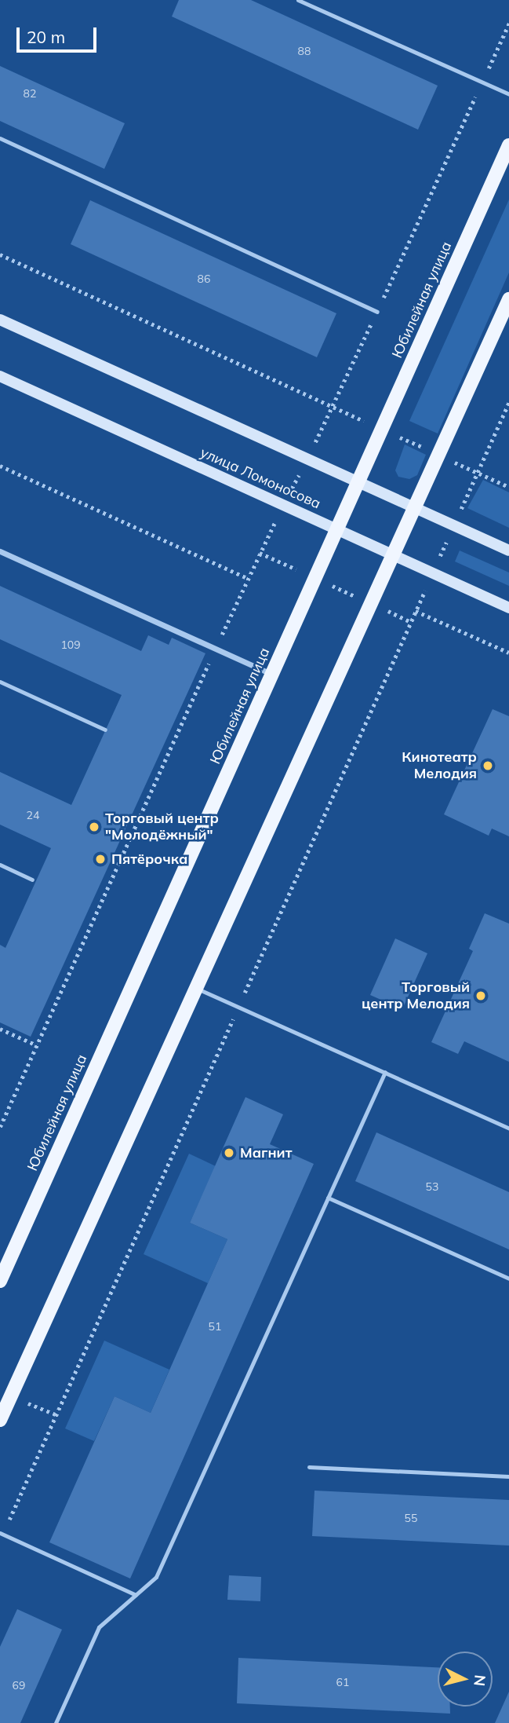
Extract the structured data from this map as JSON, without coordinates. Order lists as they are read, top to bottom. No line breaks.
{"streets":{"main road":["Юбилейная улица","улица Ломоносова"]},"crossings":[["Юбилейная улица","улица Ломоносова"]],"places":["Кинотеатр Мелодия","Торговый центр \"Молодёжный\"","Пятёрочка","Торговый центр Мелодия","Магнит"],"house_numbers":["88","82","86","109","24","53","51","55","61","69"],"scale_bar":"20 m","north":"right"}
